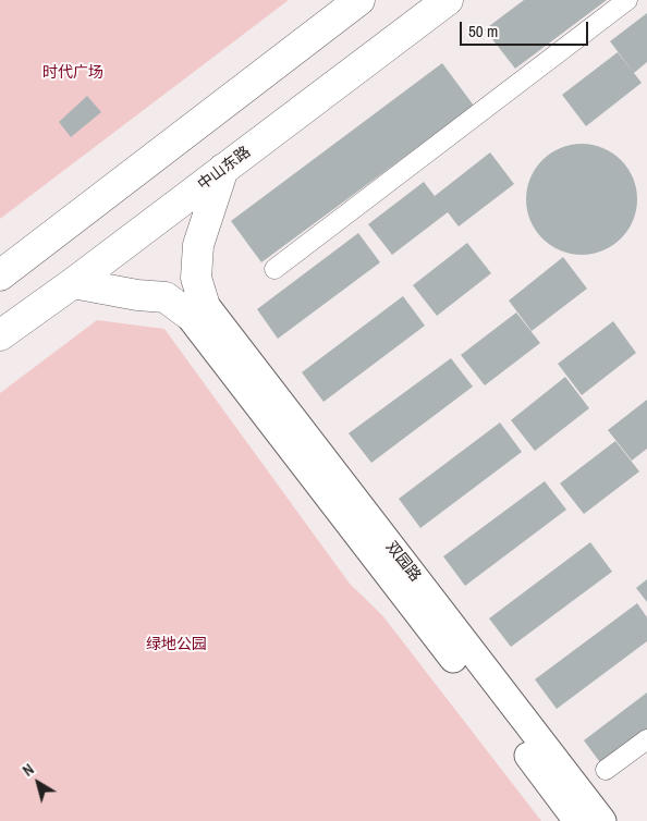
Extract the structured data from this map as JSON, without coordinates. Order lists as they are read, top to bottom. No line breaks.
{"streets":{"main road":["中山东路","双园路"]},"parks":["时代广场","绿地公园"],"scale_bar":"50 m","north":"top left"}
